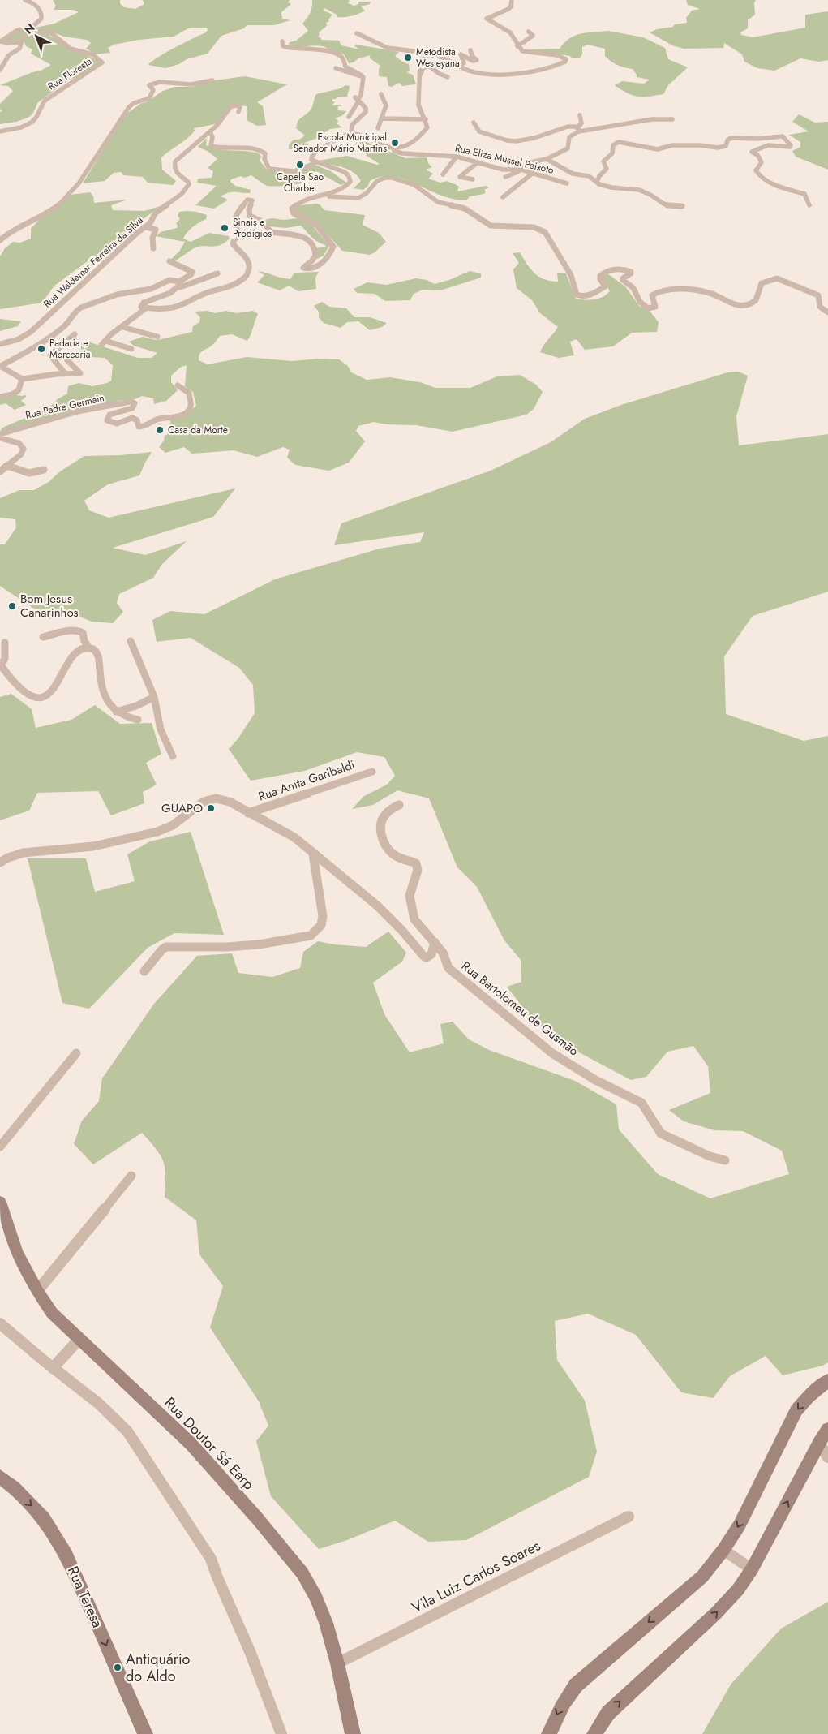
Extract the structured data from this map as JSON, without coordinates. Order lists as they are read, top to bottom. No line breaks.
{"streets":{"main road":["Rua Doutor Sá Earp","Rua Teresa"],"street":["Rua Floresta","Rua Eliza Mussel Peixoto","Rua Waldemar Ferreira da Silva","Rua Padre Germain","Rua Anita Garibaldi","Rua Bartolomeu de Gusmão","Vila Luiz Carlos Soares"]},"crossings":[["Rua Doutor Sá Earp","Vila Luiz Carlos Soares"]],"one_way":["Rua Teresa"],"places":["Metodista Wesleyana","Escola Municipal Senador Mário Martins","Capela São Charbel","Sinais e Prodígios","Padaria e Mercearia","Casa da Morte","Bom Jesus Canarinhos","GUAPO","Antiquário do Aldo"],"north":"top left"}
